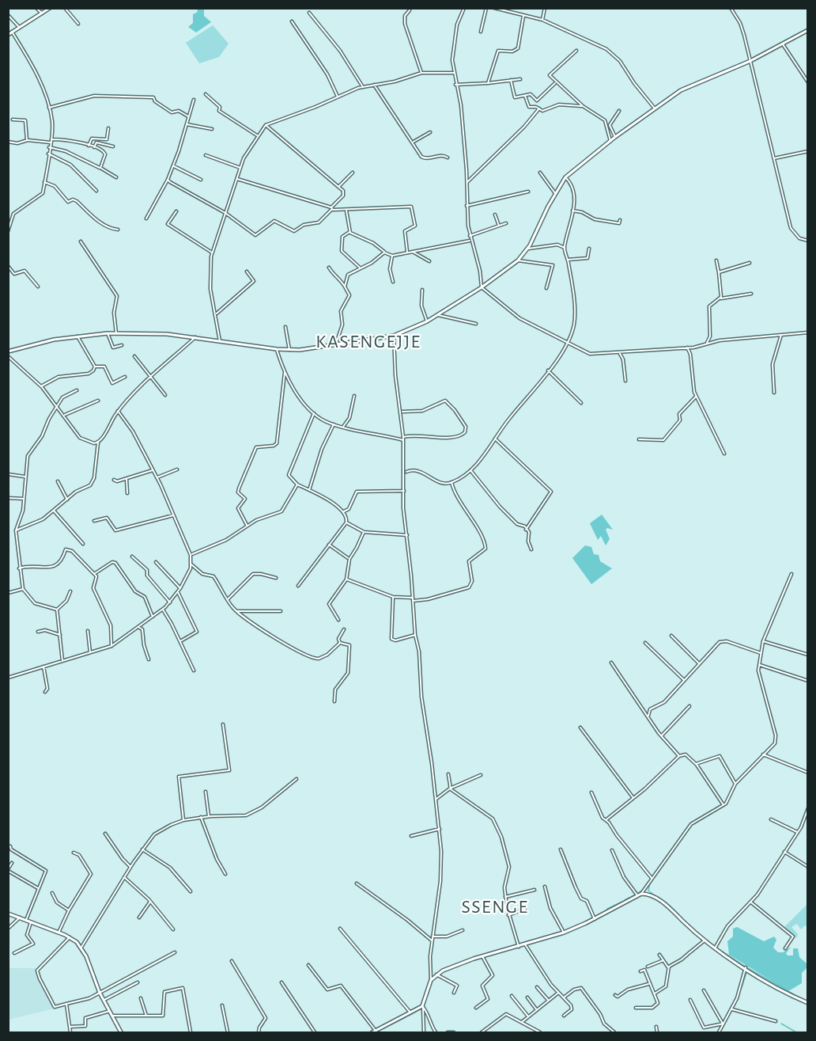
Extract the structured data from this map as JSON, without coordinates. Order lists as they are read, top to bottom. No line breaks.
{"districts":["KASENGEJJE","SSENGE"]}
